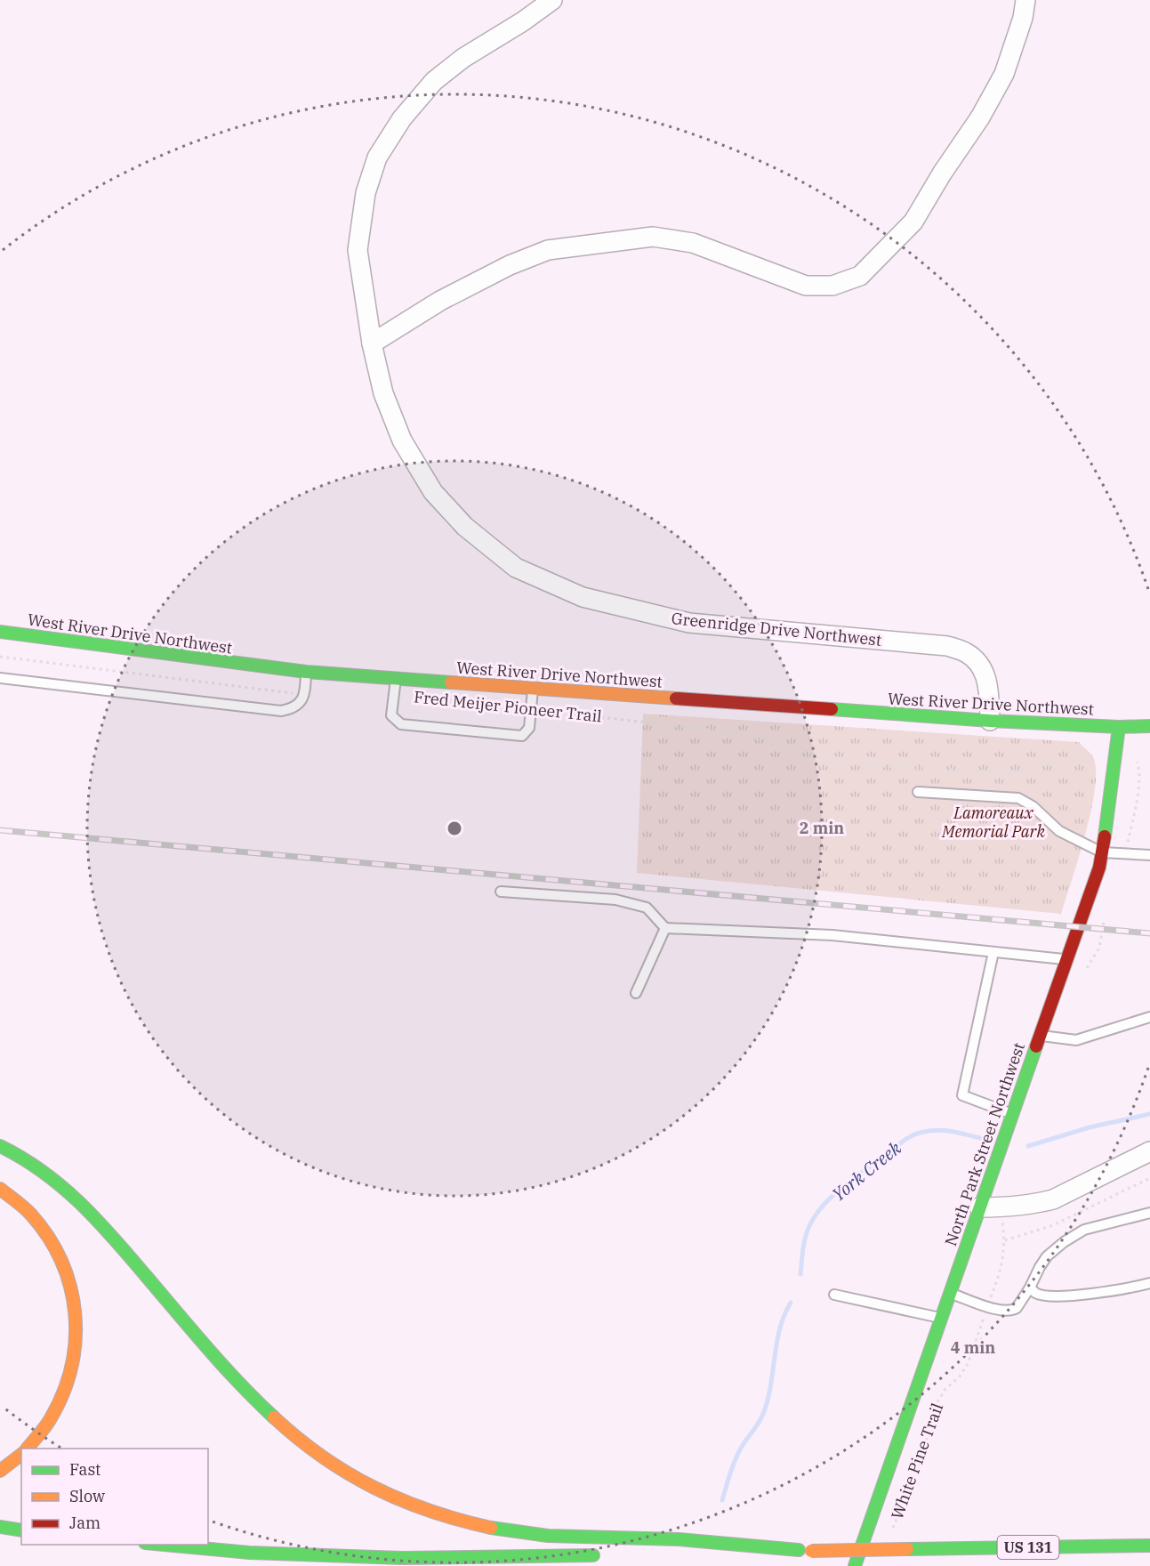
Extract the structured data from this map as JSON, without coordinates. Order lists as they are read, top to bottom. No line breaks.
{"streets":{"main road":["West River Drive Northwest","North Park Street Northwest","US 131"],"street":["Greenridge Drive Northwest"],"path":["Fred Meijer Pioneer Trail","White Pine Trail"]},"crossings":[["Greenridge Drive Northwest","West River Drive Northwest"],["West River Drive Northwest","North Park Street Northwest"]],"water":["York Creek"],"parks":["Lamoreaux Memorial Park"],"legend":["Fast","Slow","Jam"],"rings":["2 min","4 min"]}
